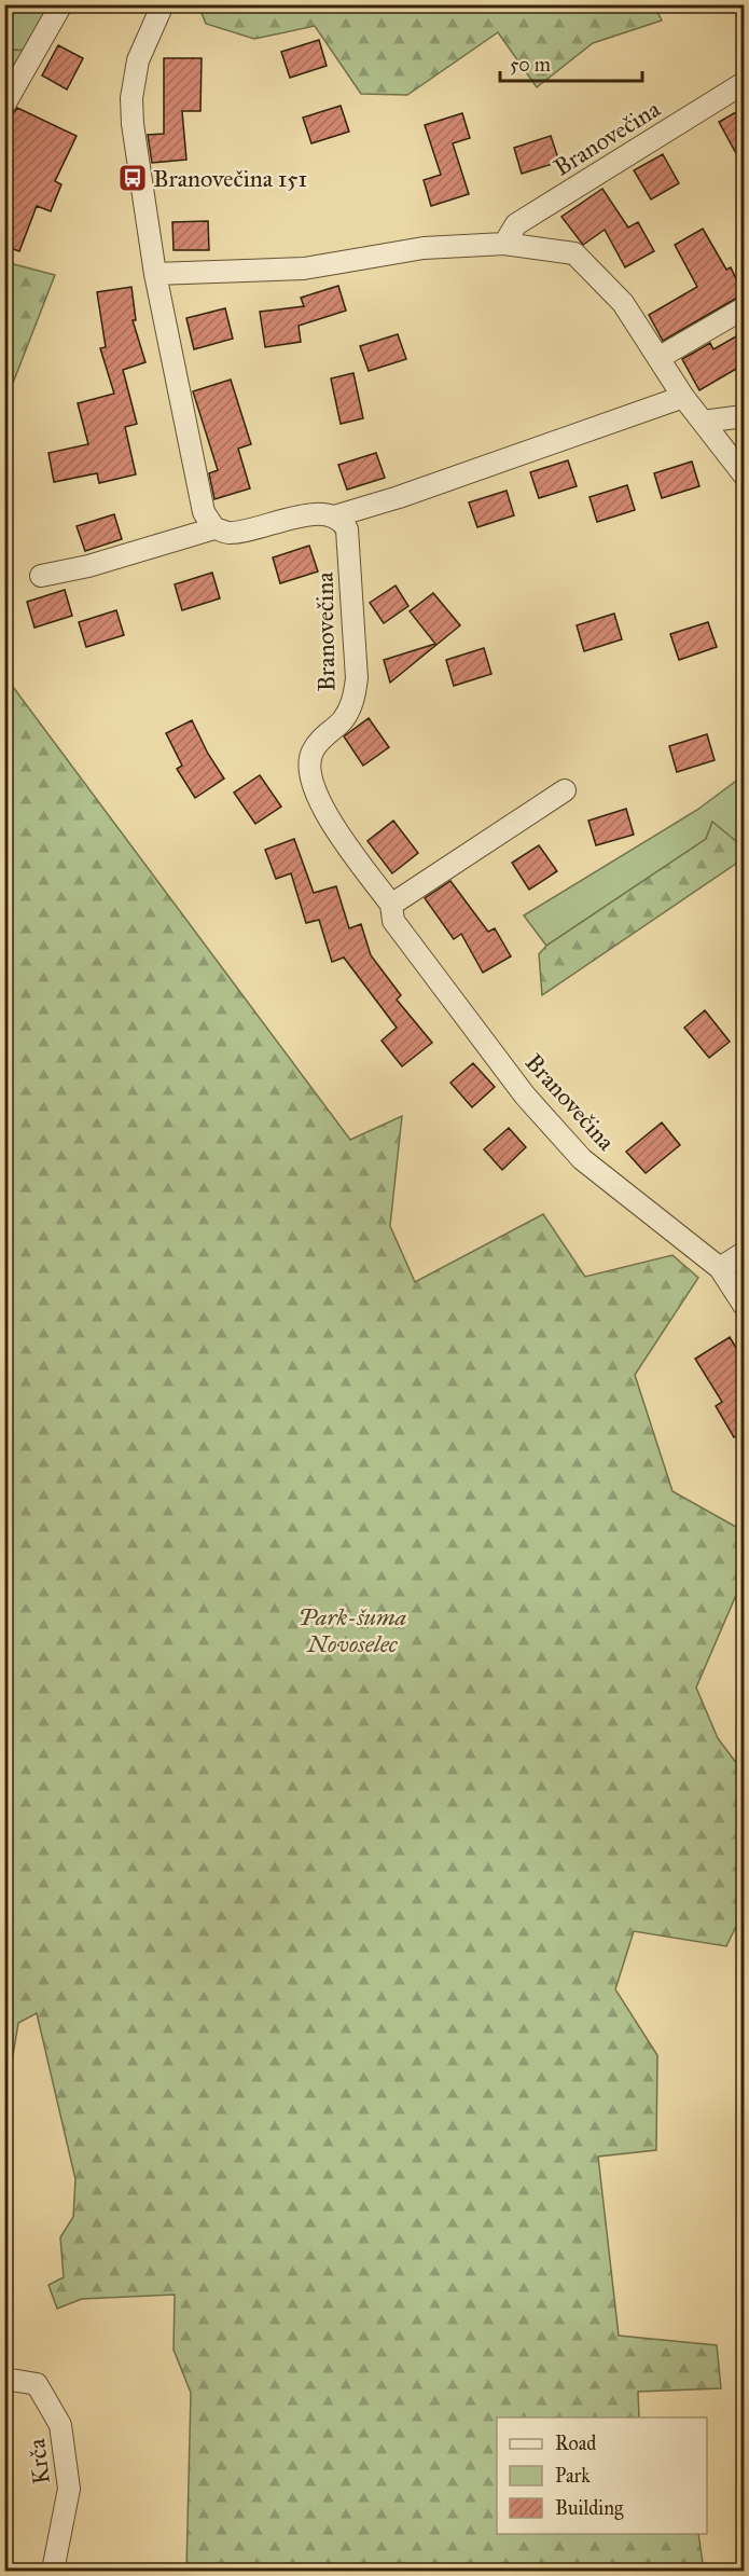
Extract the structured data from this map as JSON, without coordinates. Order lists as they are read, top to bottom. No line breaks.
{"streets":{"street":["Branovečina","Krča"]},"parks":["Park-šuma Novoselec"],"places":{"bus stop":["Branovečina 151"]},"legend":["Road","Park","Building"],"scale_bar":"50 m"}
